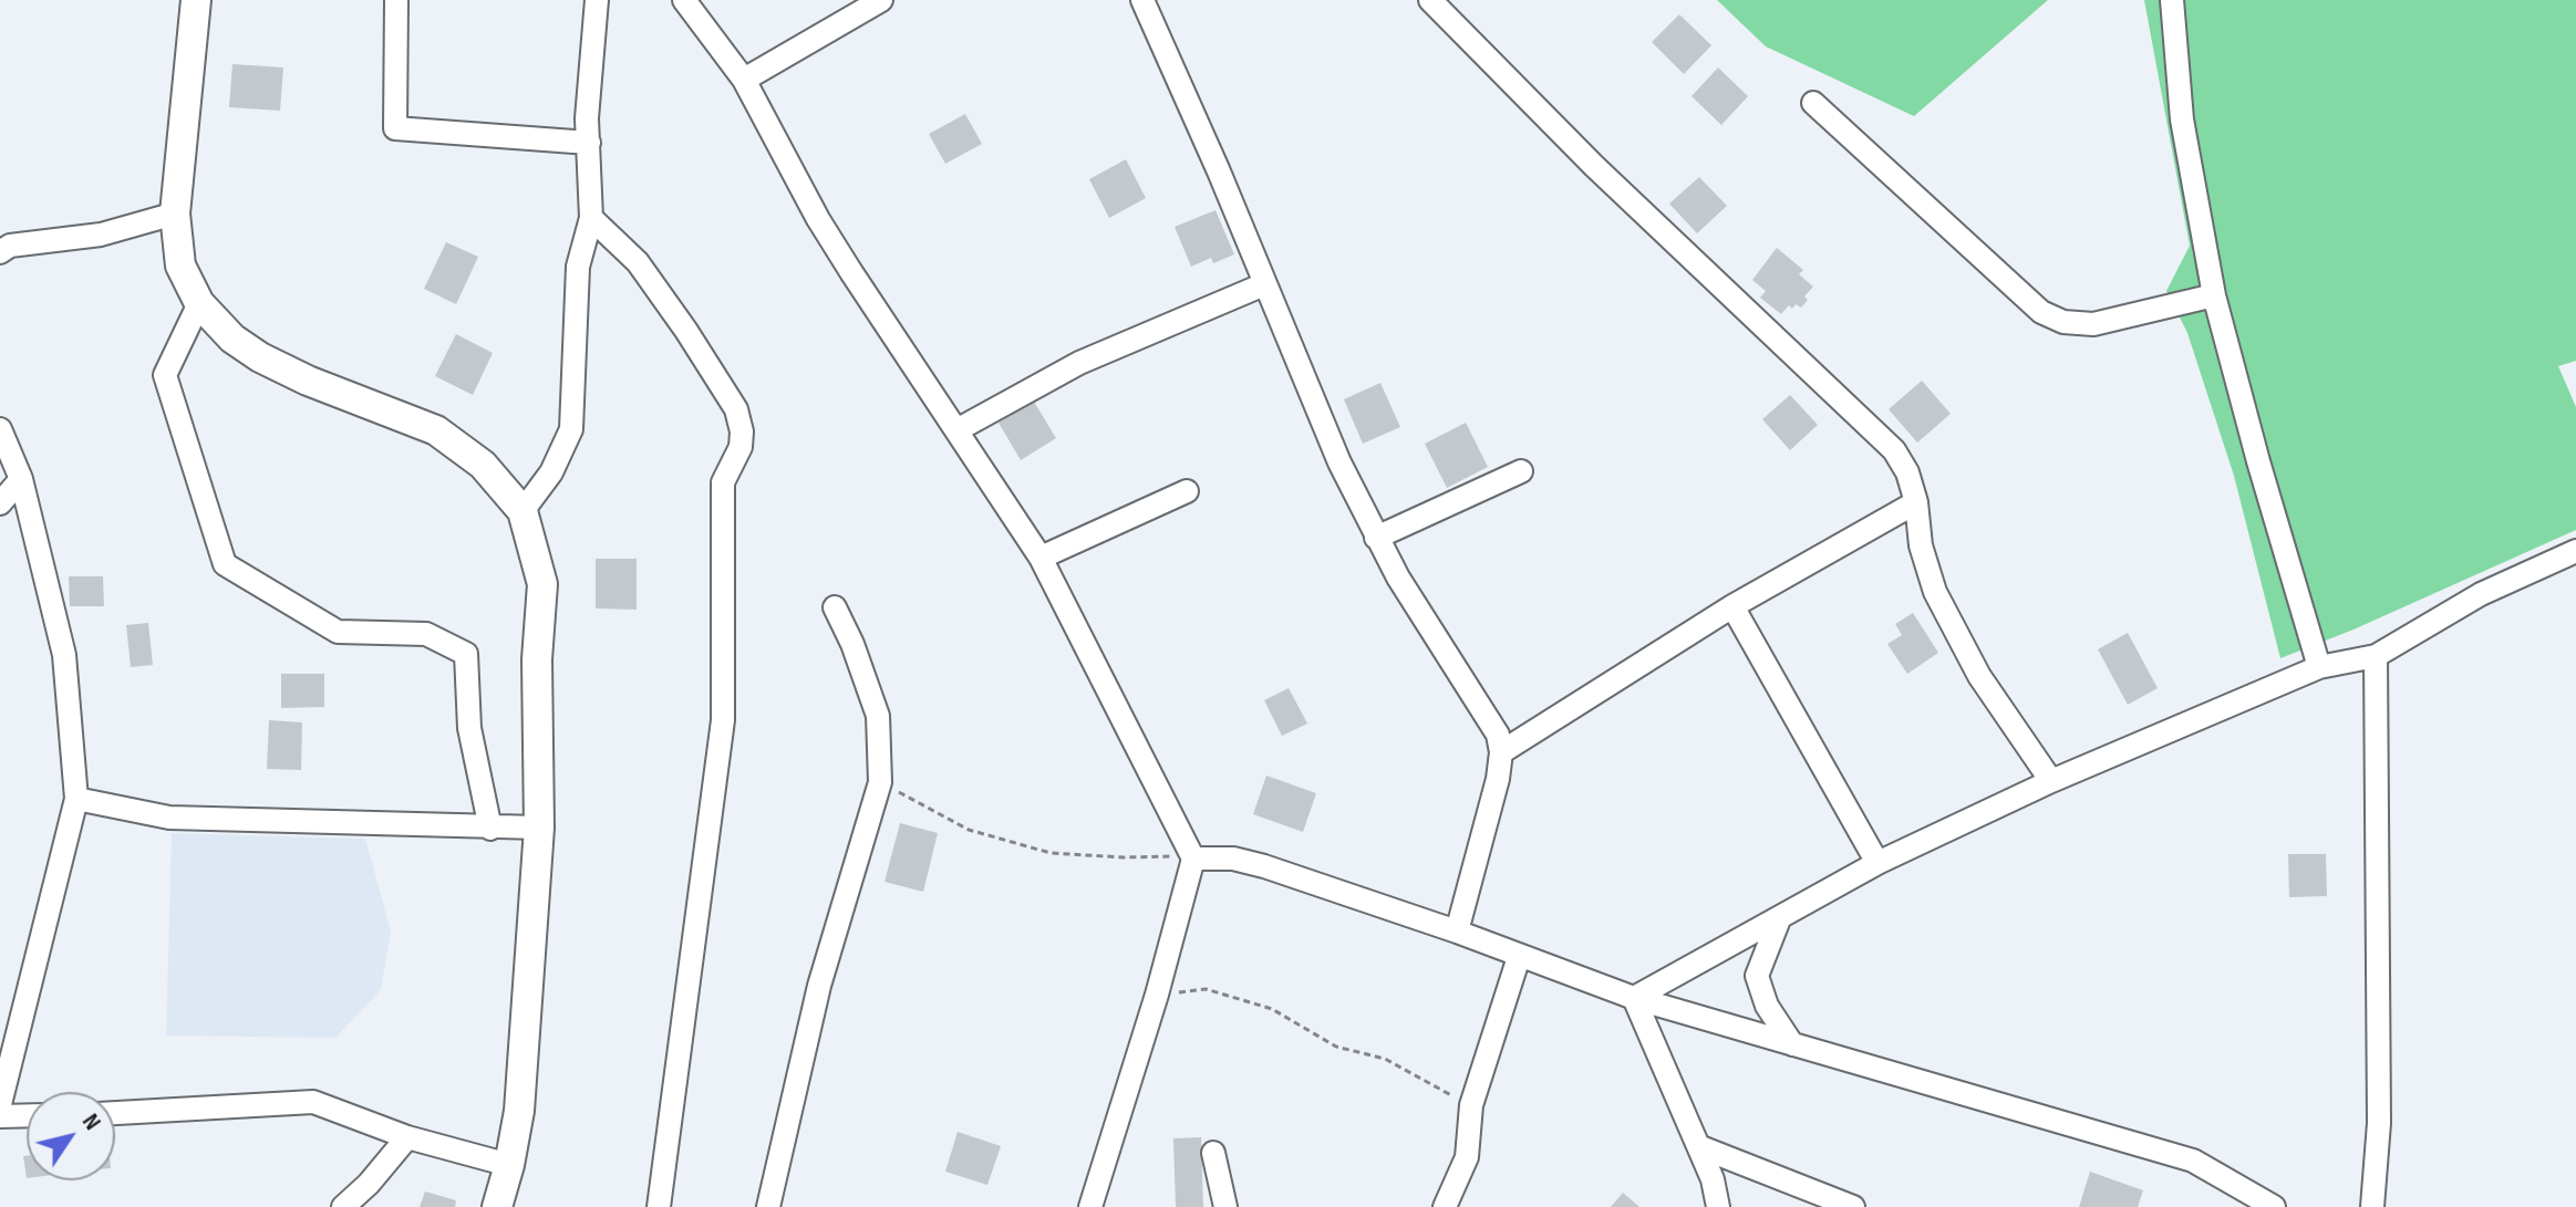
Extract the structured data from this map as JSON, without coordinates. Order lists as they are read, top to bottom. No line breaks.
{"north":"top right"}
